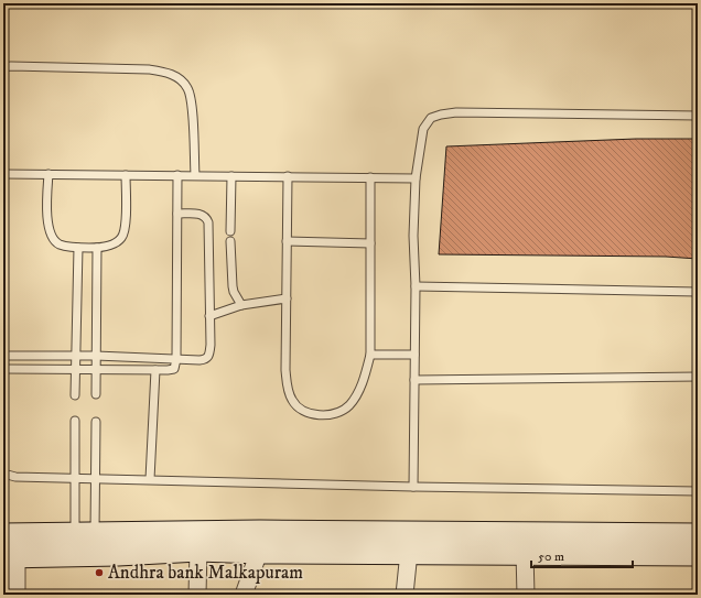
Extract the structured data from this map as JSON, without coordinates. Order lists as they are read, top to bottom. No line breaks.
{"places":["Andhra bank Malkapuram"],"scale_bar":"50 m"}
